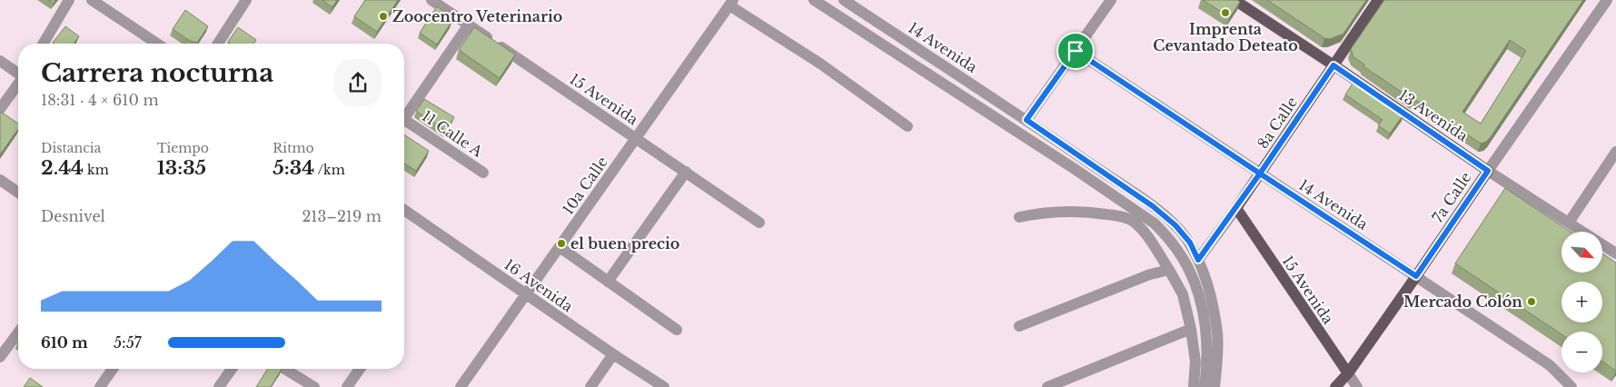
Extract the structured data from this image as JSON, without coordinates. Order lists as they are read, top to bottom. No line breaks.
{"streets":{"main road":["15 Avenida","13 Avenida","8a Calle","7a Calle"],"street":["14 Avenida","11 Calle A","10a Calle","16 Avenida"]},"crossings":[["14 Avenida","8a Calle"],["14 Avenida","7a Calle"],["15 Avenida","8a Calle"],["15 Avenida","10a Calle"],["15 Avenida","7a Calle"],["13 Avenida","8a Calle"],["13 Avenida","7a Calle"],["10a Calle","16 Avenida"]],"places":["Imprenta Cevantado Deteato","Zoocentro Veterinario","el buen precio","Mercado Colón"],"north":"bottom right","page":{"heading":["Carrera nocturna","18:31 · 4 × 610 m"],"stats":[["Distancia","2.44 km"],["Tiempo","13:35"],["Ritmo","5:34 /km"]],"chart":["Desnivel","213–219 m"],"map_buttons":["+","−"],"list":[{"name":"610 m","note":"5:57"}]}}
